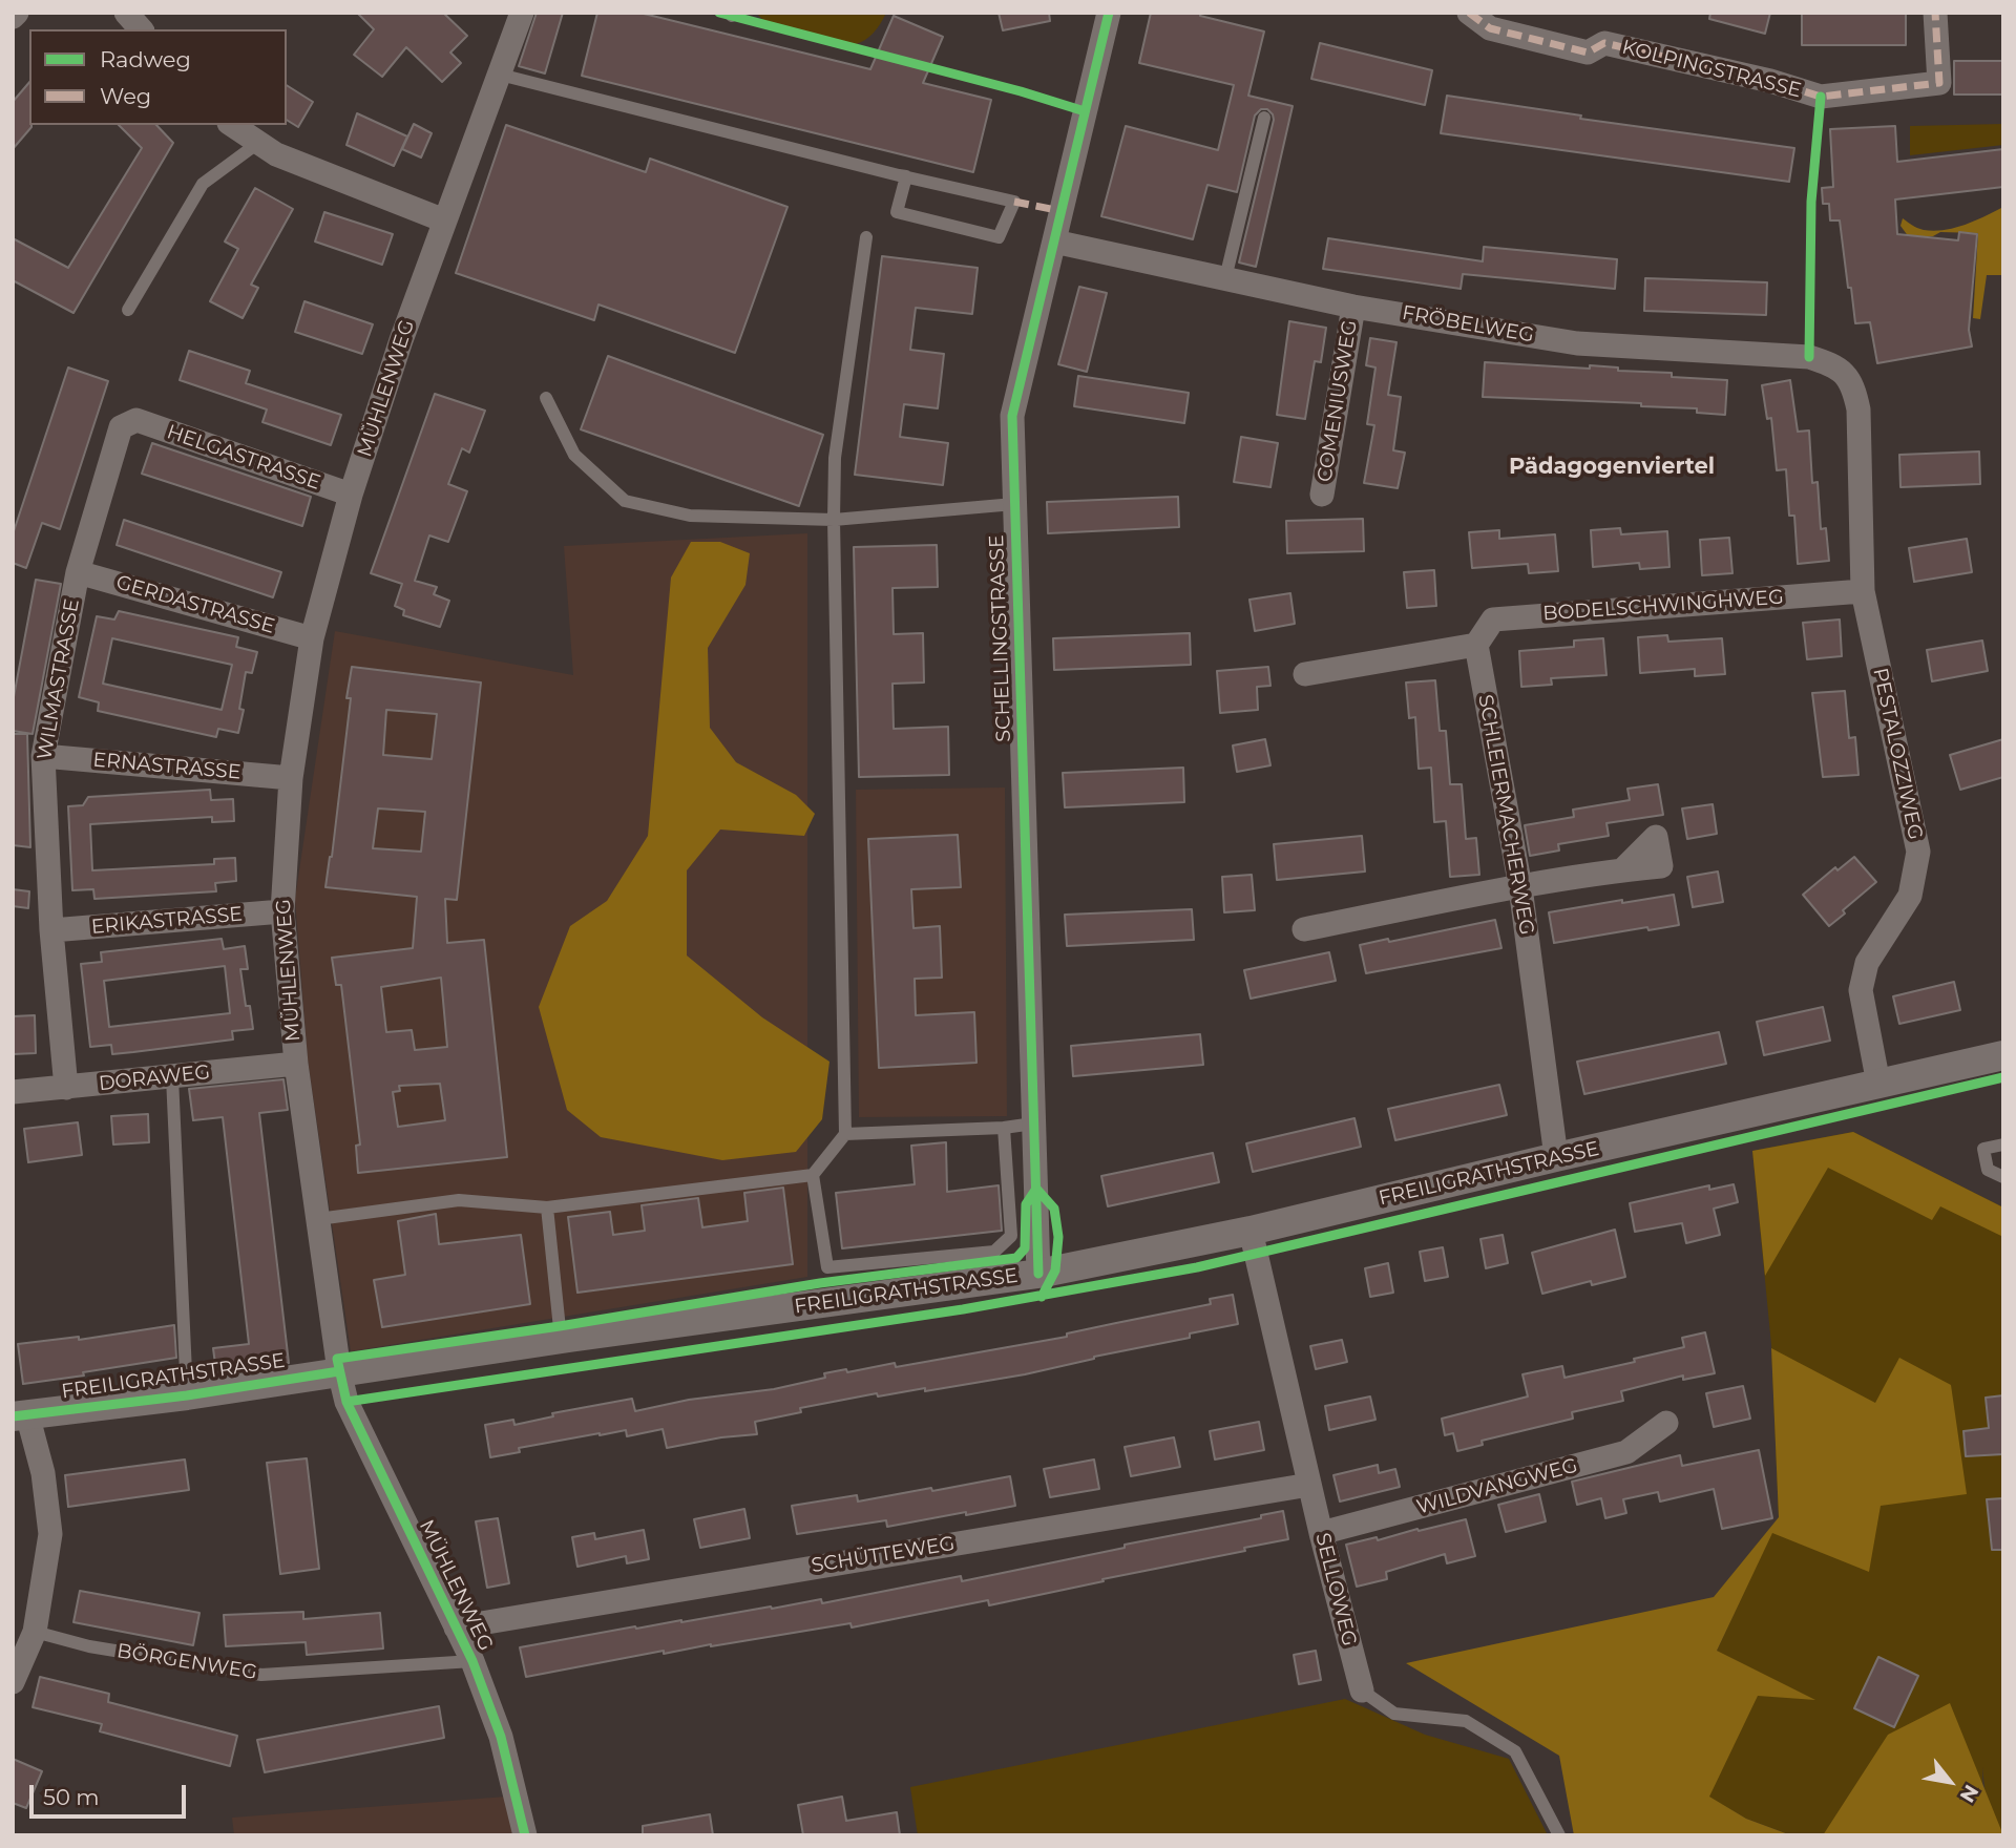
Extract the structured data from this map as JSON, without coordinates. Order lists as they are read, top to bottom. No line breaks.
{"streets":{"street":["KOLPINGSTRASSE","FRÖBELWEG","MÜHLENWEG","COMENIUSWEG","HELGASTRASSE","GERDASTRASSE","BODELSCHWINGHWEG","SCHELLINGSTRASSE","WILMASTRASSE","PESTALOZZIWEG","ERNASTRASSE","SCHLEIERMACHERWEG","ERIKASTRASSE","DORAWEG","FREILIGRATHSTRASSE","WILDVANGWEG","SCHÜTTEWEG","SELLOWEG"],"lane":["BÖRGENWEG"]},"crossings":[["FRÖBELWEG","COMENIUSWEG"],["FRÖBELWEG","SCHELLINGSTRASSE"],["FRÖBELWEG","PESTALOZZIWEG"],["MÜHLENWEG","HELGASTRASSE"],["MÜHLENWEG","GERDASTRASSE"],["MÜHLENWEG","ERNASTRASSE"],["MÜHLENWEG","ERIKASTRASSE"],["MÜHLENWEG","DORAWEG"],["MÜHLENWEG","FREILIGRATHSTRASSE"],["MÜHLENWEG","SCHÜTTEWEG"],["MÜHLENWEG","BÖRGENWEG"],["HELGASTRASSE","WILMASTRASSE"],["GERDASTRASSE","WILMASTRASSE"],["BODELSCHWINGHWEG","PESTALOZZIWEG"],["BODELSCHWINGHWEG","SCHLEIERMACHERWEG"],["SCHELLINGSTRASSE","FREILIGRATHSTRASSE"],["WILMASTRASSE","ERNASTRASSE"],["WILMASTRASSE","ERIKASTRASSE"],["WILMASTRASSE","DORAWEG"],["PESTALOZZIWEG","FREILIGRATHSTRASSE"],["SCHLEIERMACHERWEG","FREILIGRATHSTRASSE"],["FREILIGRATHSTRASSE","SELLOWEG"],["WILDVANGWEG","SELLOWEG"],["SCHÜTTEWEG","SELLOWEG"]],"districts":["Pädagogenviertel"],"legend":["Radweg","Weg"],"scale_bar":"50 m","north":"bottom right"}
